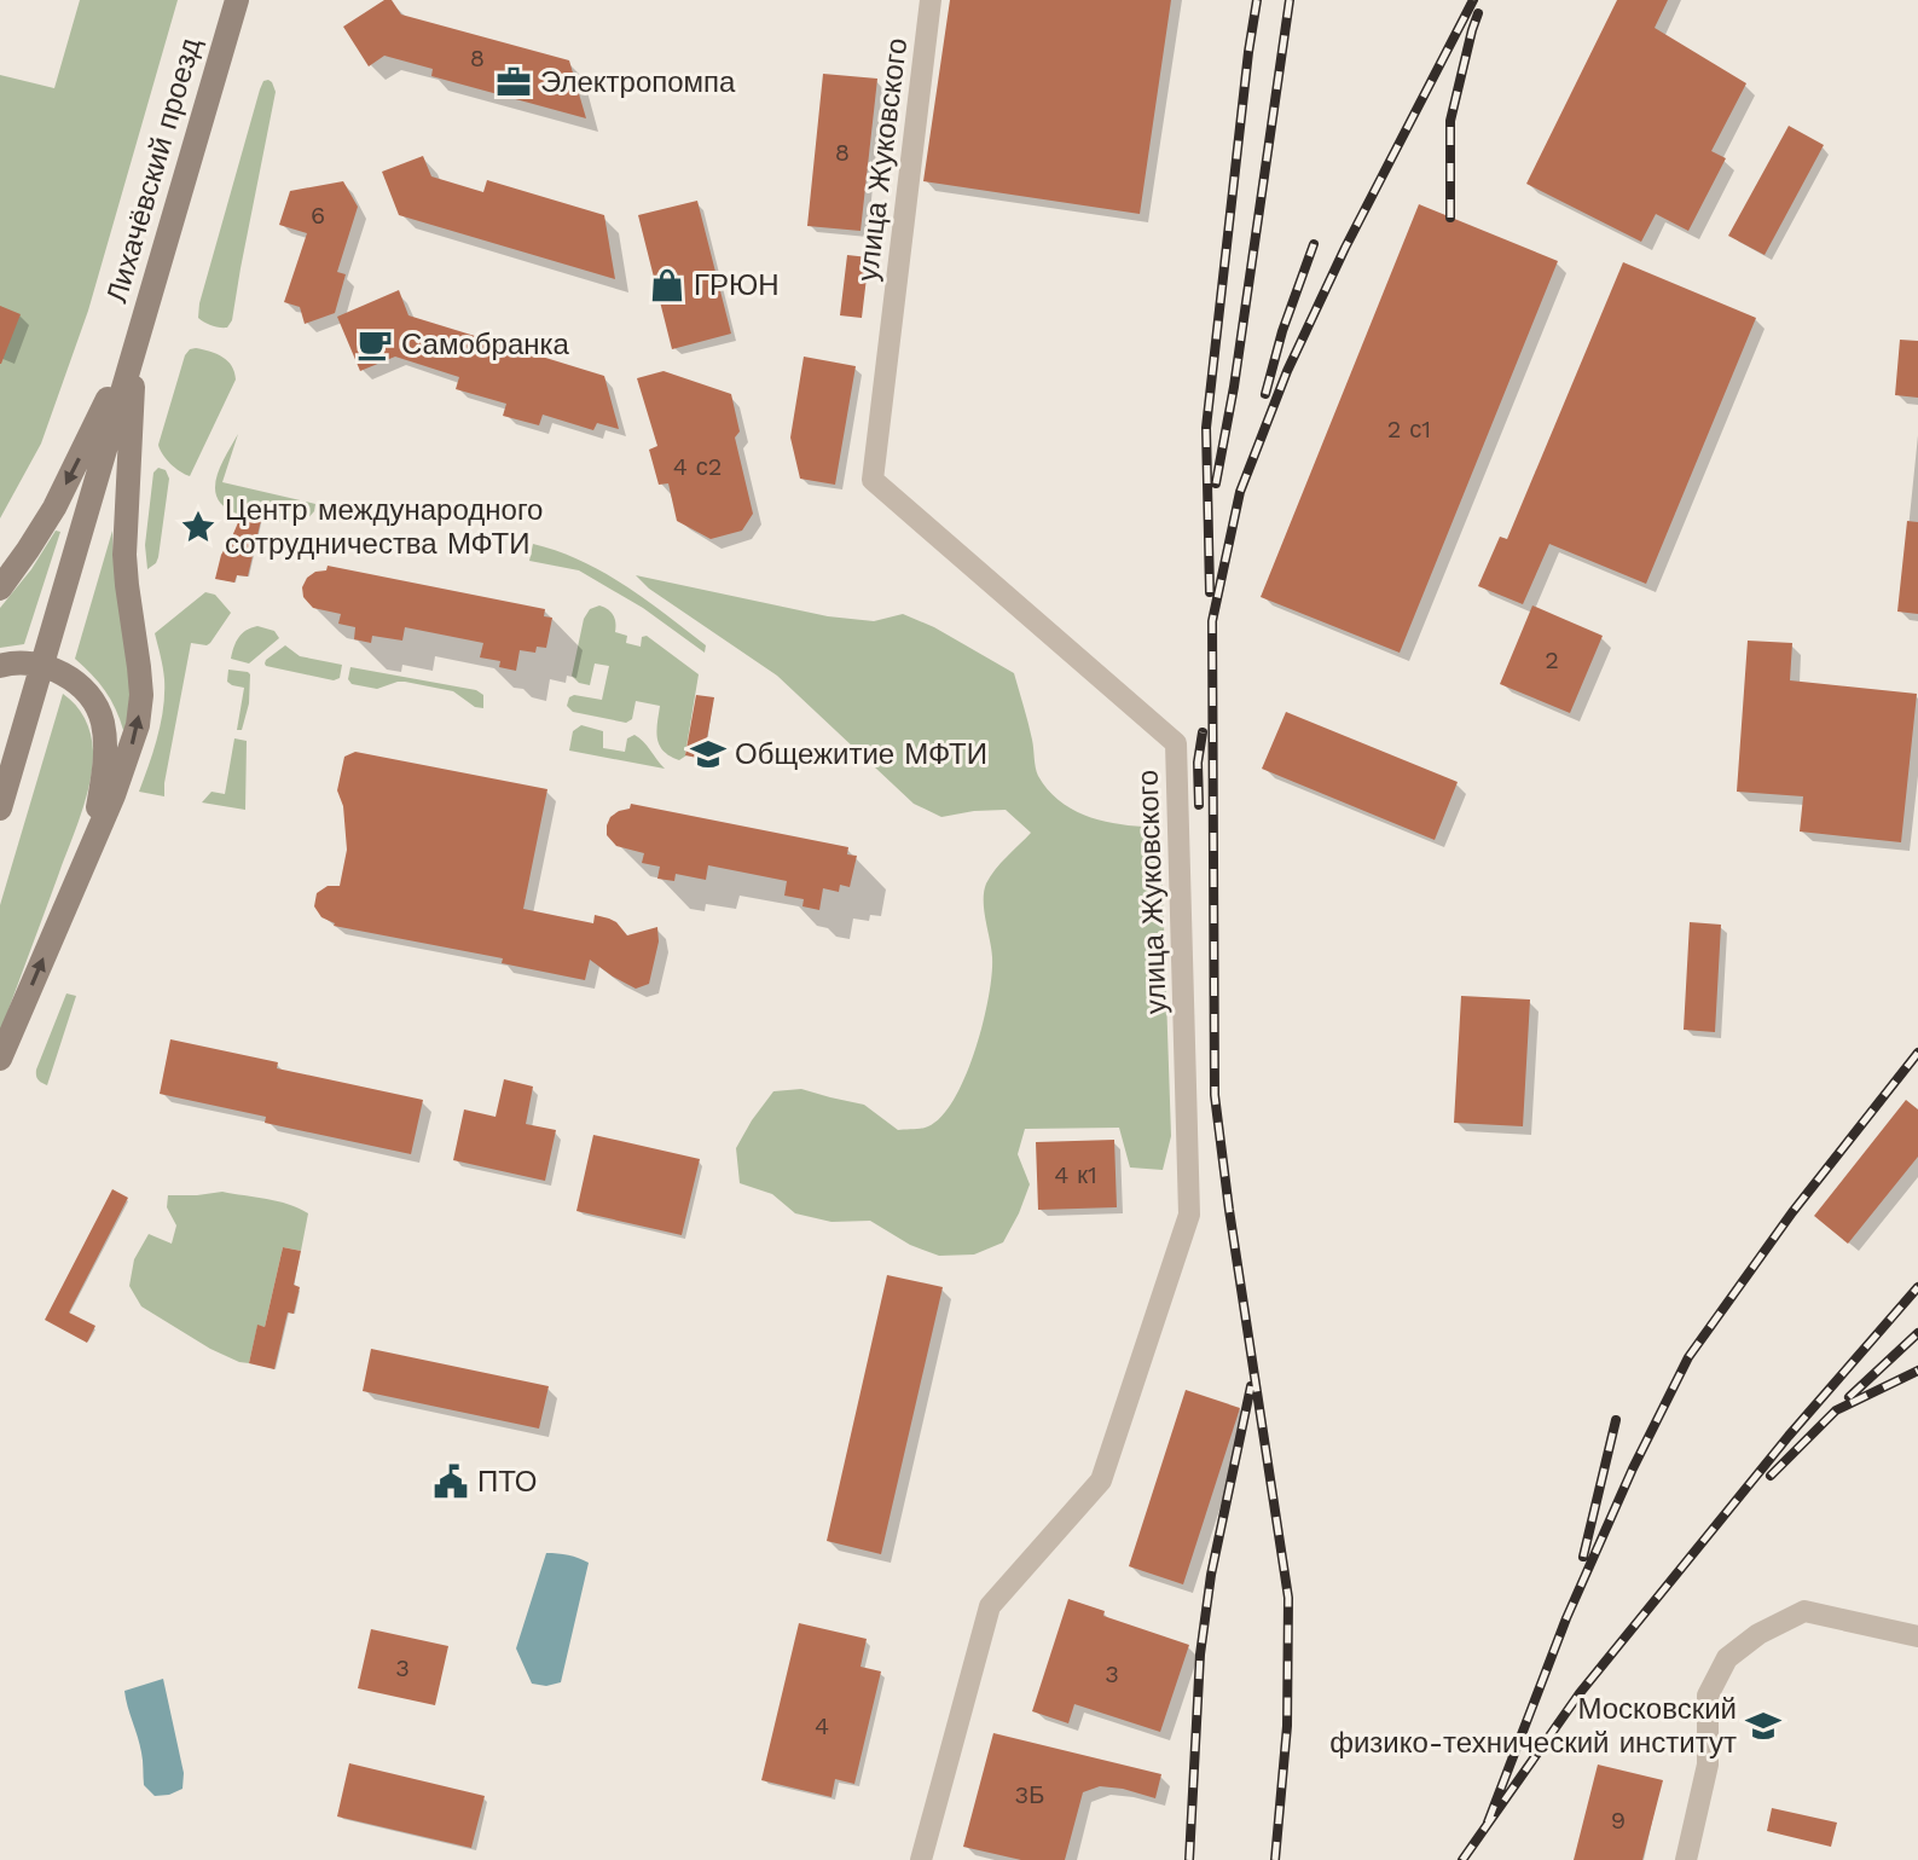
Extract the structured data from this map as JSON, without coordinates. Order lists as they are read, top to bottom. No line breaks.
{"streets":{"main road":["Лихачёвский проезд"],"street":["улица Жуковского"]},"places":{"office":["Электропомпа"],"shop":["ГРЮН"],"cafe":["Самобранка"],"place":["Центр международного сотрудничества МФТИ"],"school or university":["Общежитие МФТИ","Московский физико-технический институт"],"public building":["ПТО"]},"house_numbers":["8","8","6","2 с1","4 с2","2","4 к1","3","3","4","3Б","9"]}
